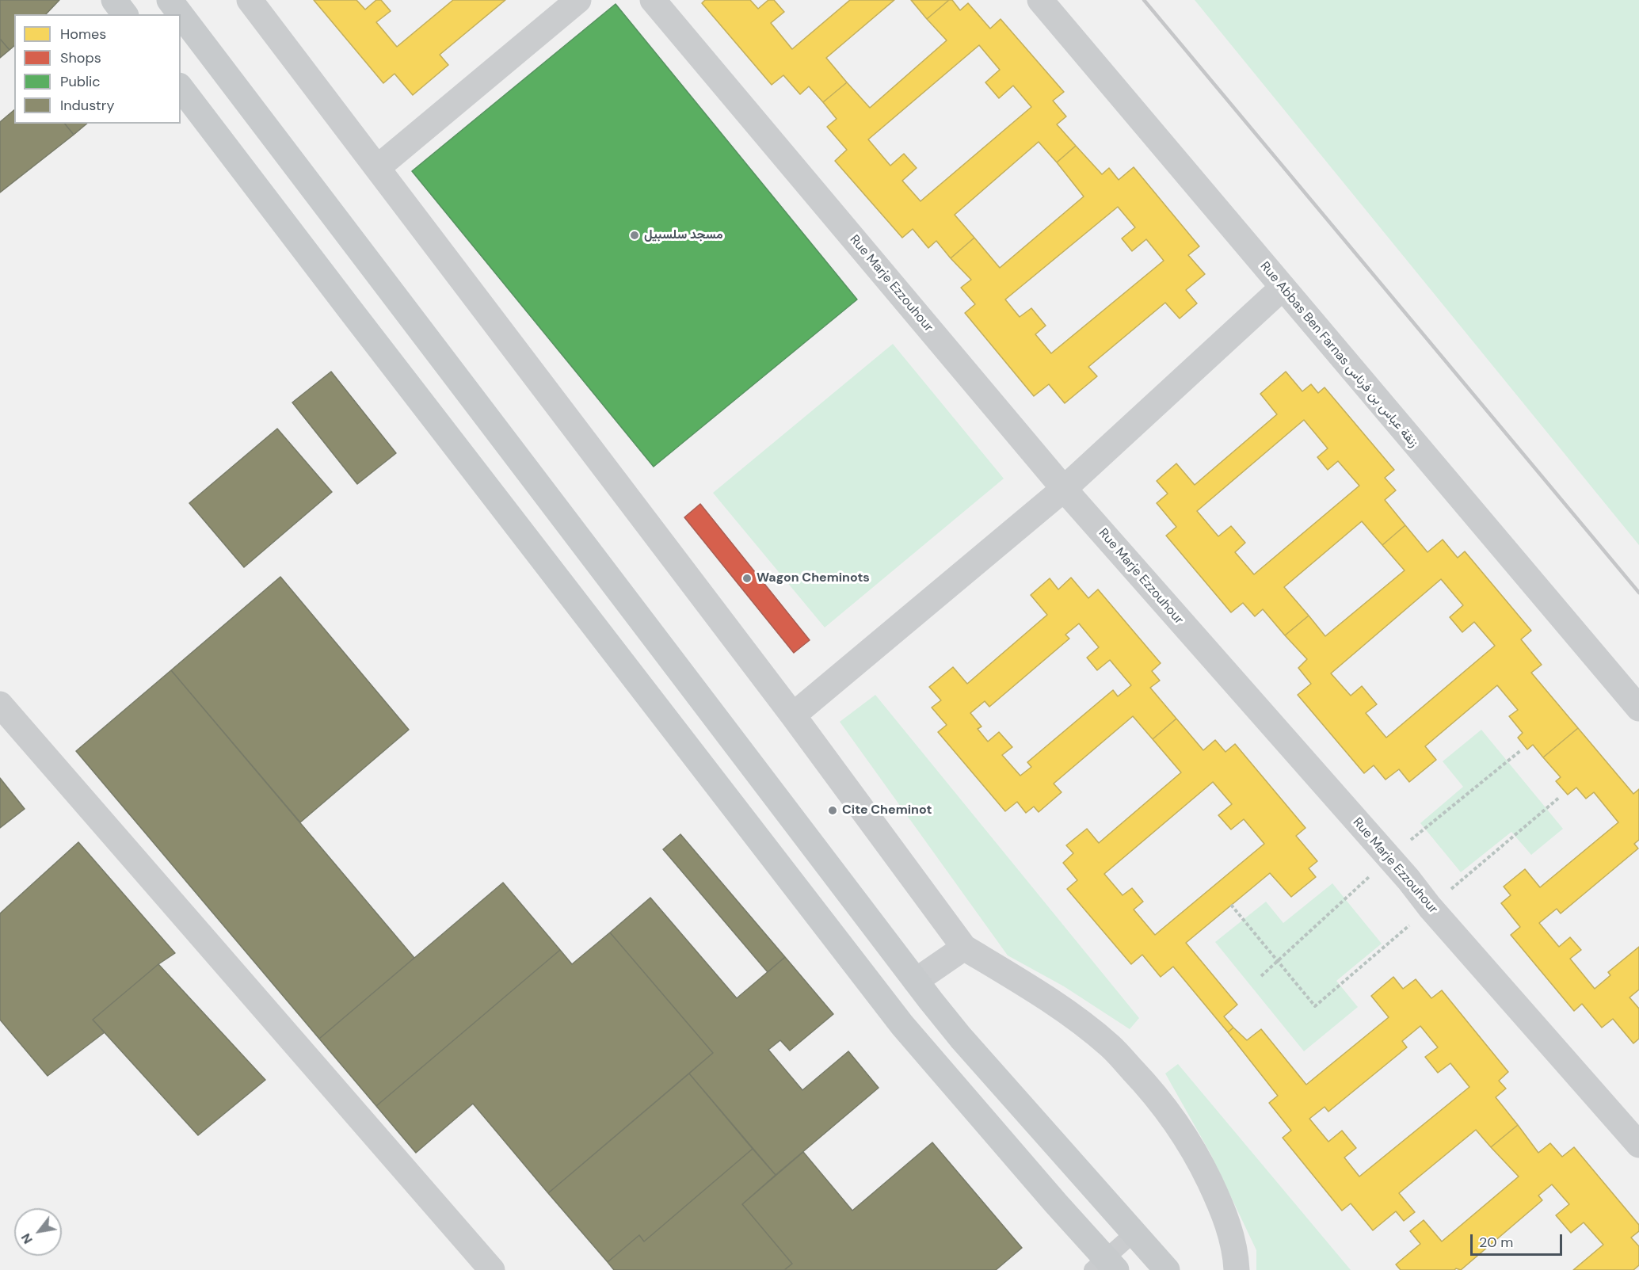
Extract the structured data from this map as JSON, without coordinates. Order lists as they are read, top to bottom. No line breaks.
{"streets":{"street":["Rue Marje Ezzouhour","Rue Abbas Ben Farnas زنقة عباس بن فرناس"]},"places":["مسجد سلسبيل","Wagon Cheminots","Cite Cheminot"],"legend":["Homes","Shops","Public","Industry"],"scale_bar":"20 m","north":"bottom left"}
